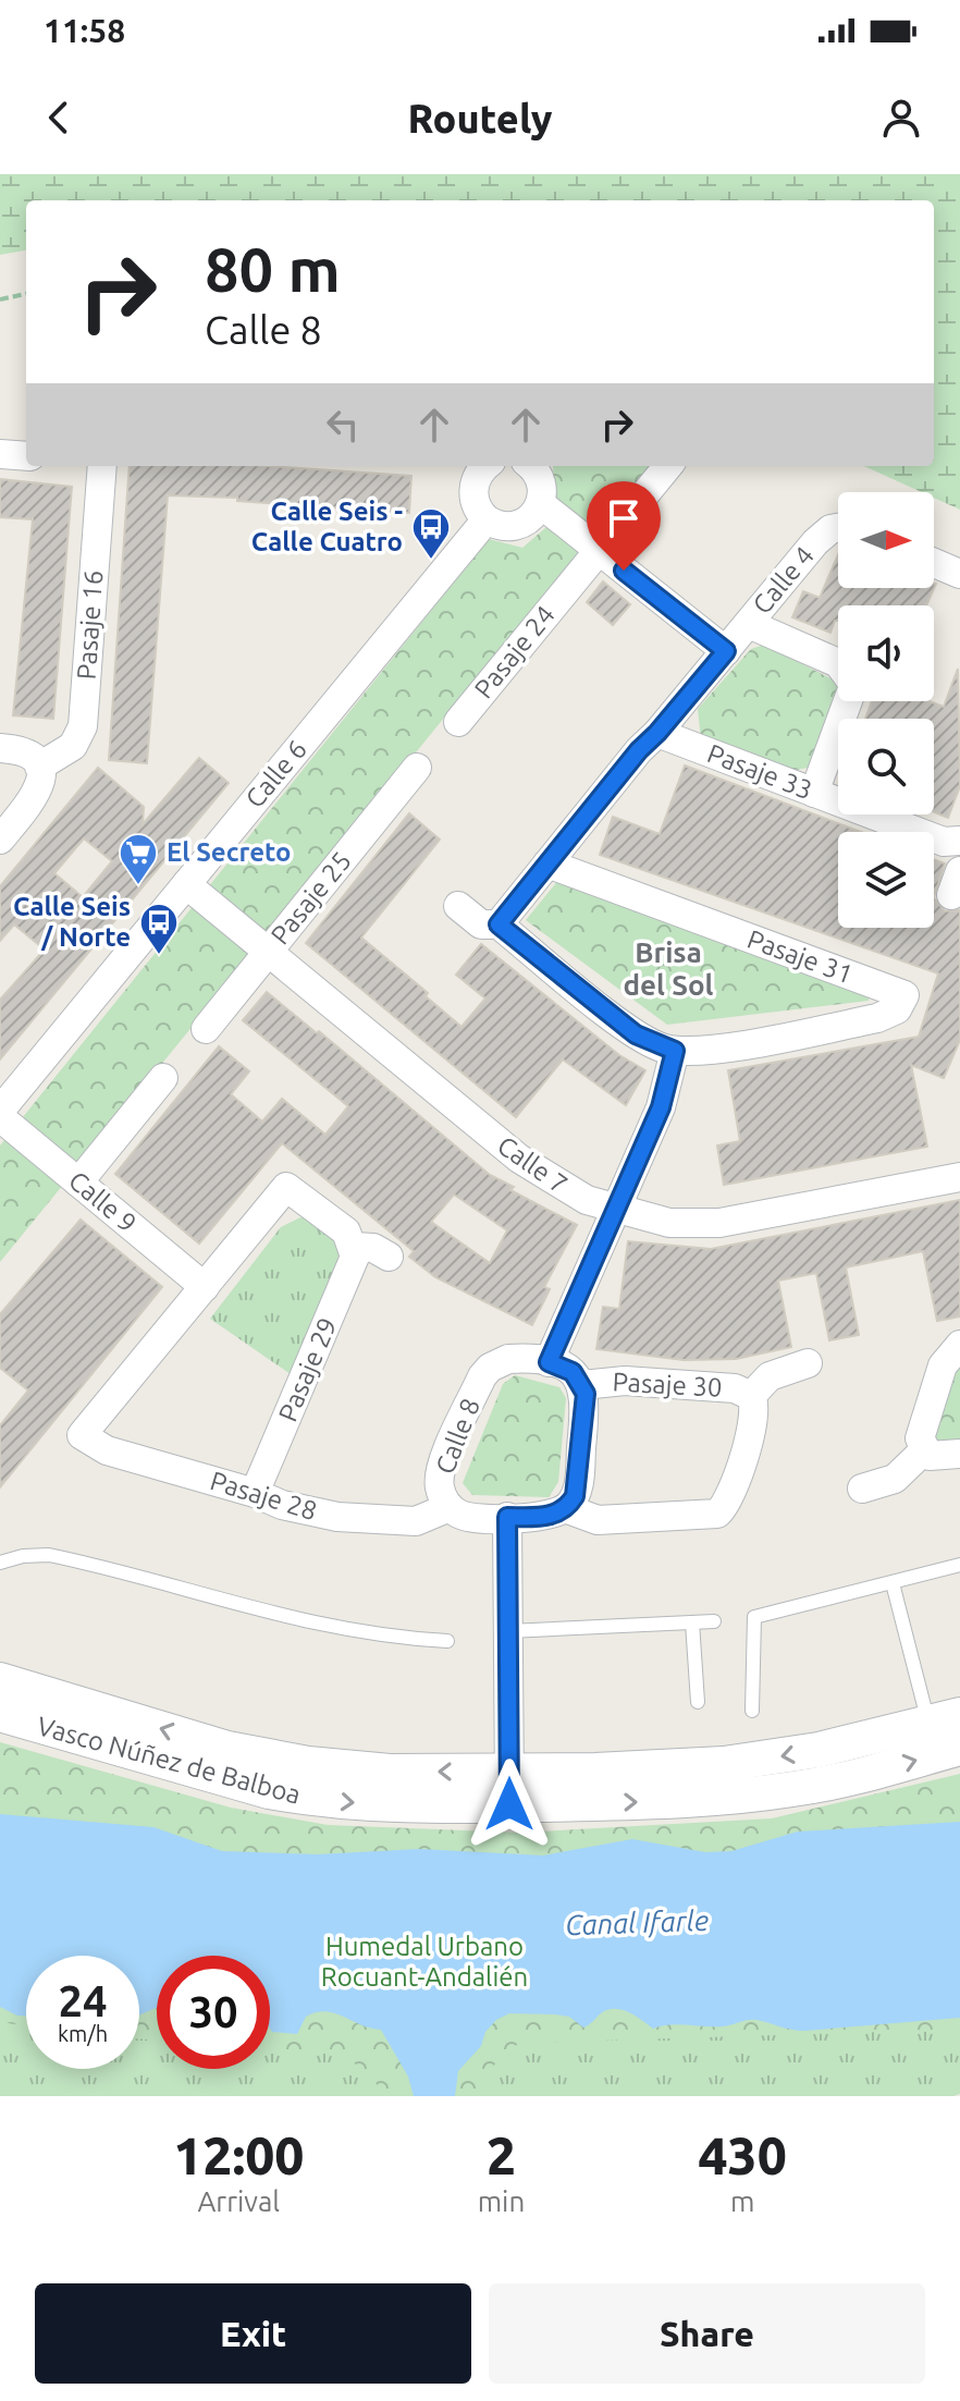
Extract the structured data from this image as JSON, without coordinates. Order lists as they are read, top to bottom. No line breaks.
{"streets":{"street":["Calle 4","Pasaje 16","Pasaje 24","Pasaje 33","Calle 6","Pasaje 25","Pasaje 31","Calle 7","Calle 9","Pasaje 29","Pasaje 30","Calle 8","Pasaje 28","Vasco Núñez de Balboa"]},"crossings":[["Calle 4","Pasaje 33"],["Calle 4","Pasaje 31"],["Calle 6","Calle 7"],["Pasaje 25","Calle 7"],["Calle 9","Pasaje 28"],["Pasaje 29","Pasaje 28"],["Pasaje 30","Calle 8"],["Pasaje 30","Pasaje 28"],["Calle 8","Pasaje 28"]],"districts":["Brisa del Sol"],"water":["Canal Ifarle"],"parks":["Humedal Urbano Rocuant-Andalién"],"places":{"bus stop":["Calle Seis - Calle Cuatro","Calle Seis / Norte"],"supermarket":["El Secreto"]},"north":"right","page":{"status":"11:58","header":"Routely","turn":["80 m","Calle 8"],"speed":"24 km/h","limit":"30","eta":["12:00","Arrival","2","min","430","m"],"buttons":["Exit","Share"]}}
